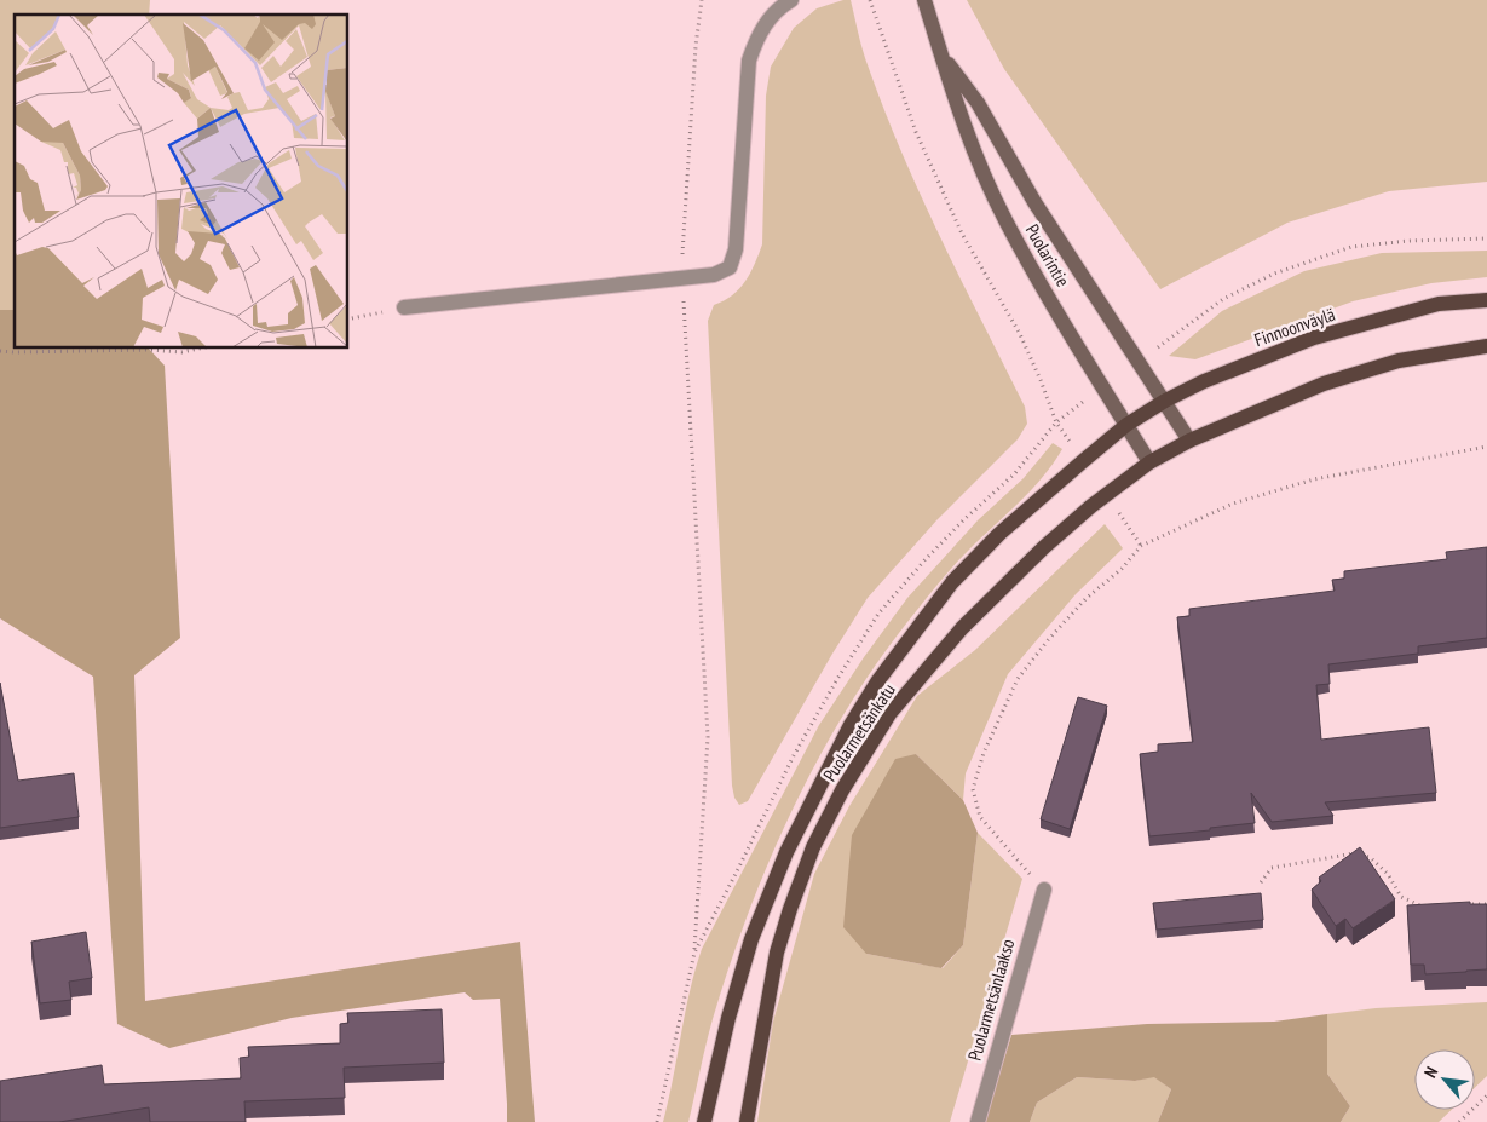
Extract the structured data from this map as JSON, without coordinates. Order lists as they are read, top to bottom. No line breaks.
{"streets":{"main road":["Puolarintie","Finnoonväylä","Puolarmetsänkatu"],"street":["Puolarmetsänlaakso"]},"crossings":[["Puolarintie","Finnoonväylä"],["Puolarintie","Puolarmetsänkatu"],["Finnoonväylä","Puolarmetsänkatu"]],"north":"top left"}
